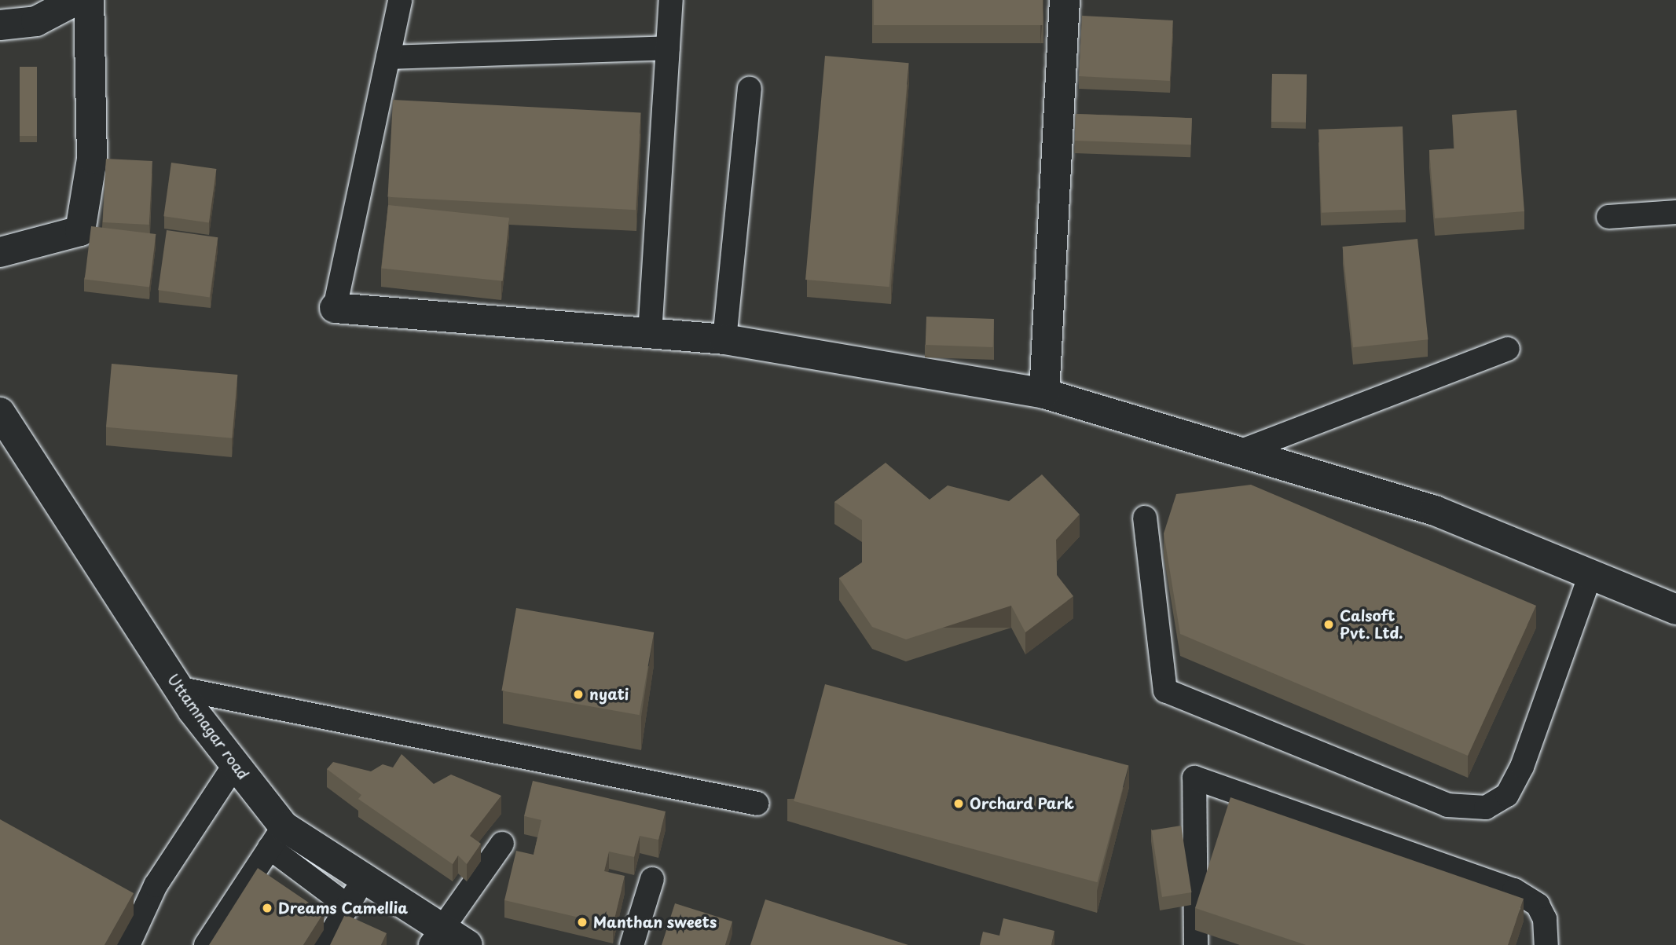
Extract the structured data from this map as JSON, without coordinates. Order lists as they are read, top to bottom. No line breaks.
{"streets":{"street":["Uttamnagar road"]},"places":["Calsoft Pvt. Ltd.","nyati","Orchard Park","Dreams Camellia","Manthan sweets"]}
